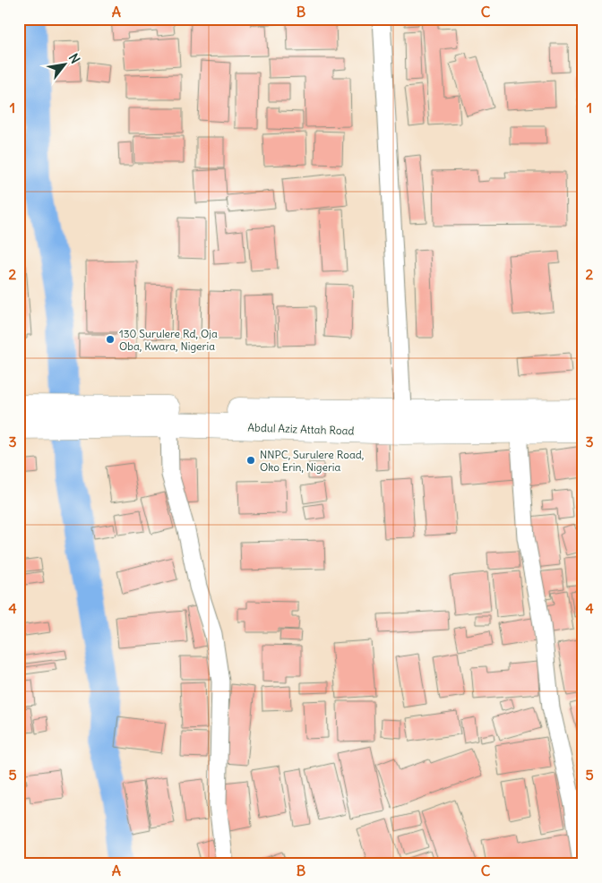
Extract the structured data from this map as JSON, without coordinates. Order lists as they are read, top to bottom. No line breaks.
{"streets":{"highway":["Abdul Aziz Attah Road"]},"places":["130 Surulere Rd, Oja Oba, Kwara, Nigeria","NNPC, Surulere Road, Oko Erin, Nigeria"],"north":"top right","grid":{"columns":["A","B","C"],"rows":["1","2","3","4","5"]}}
